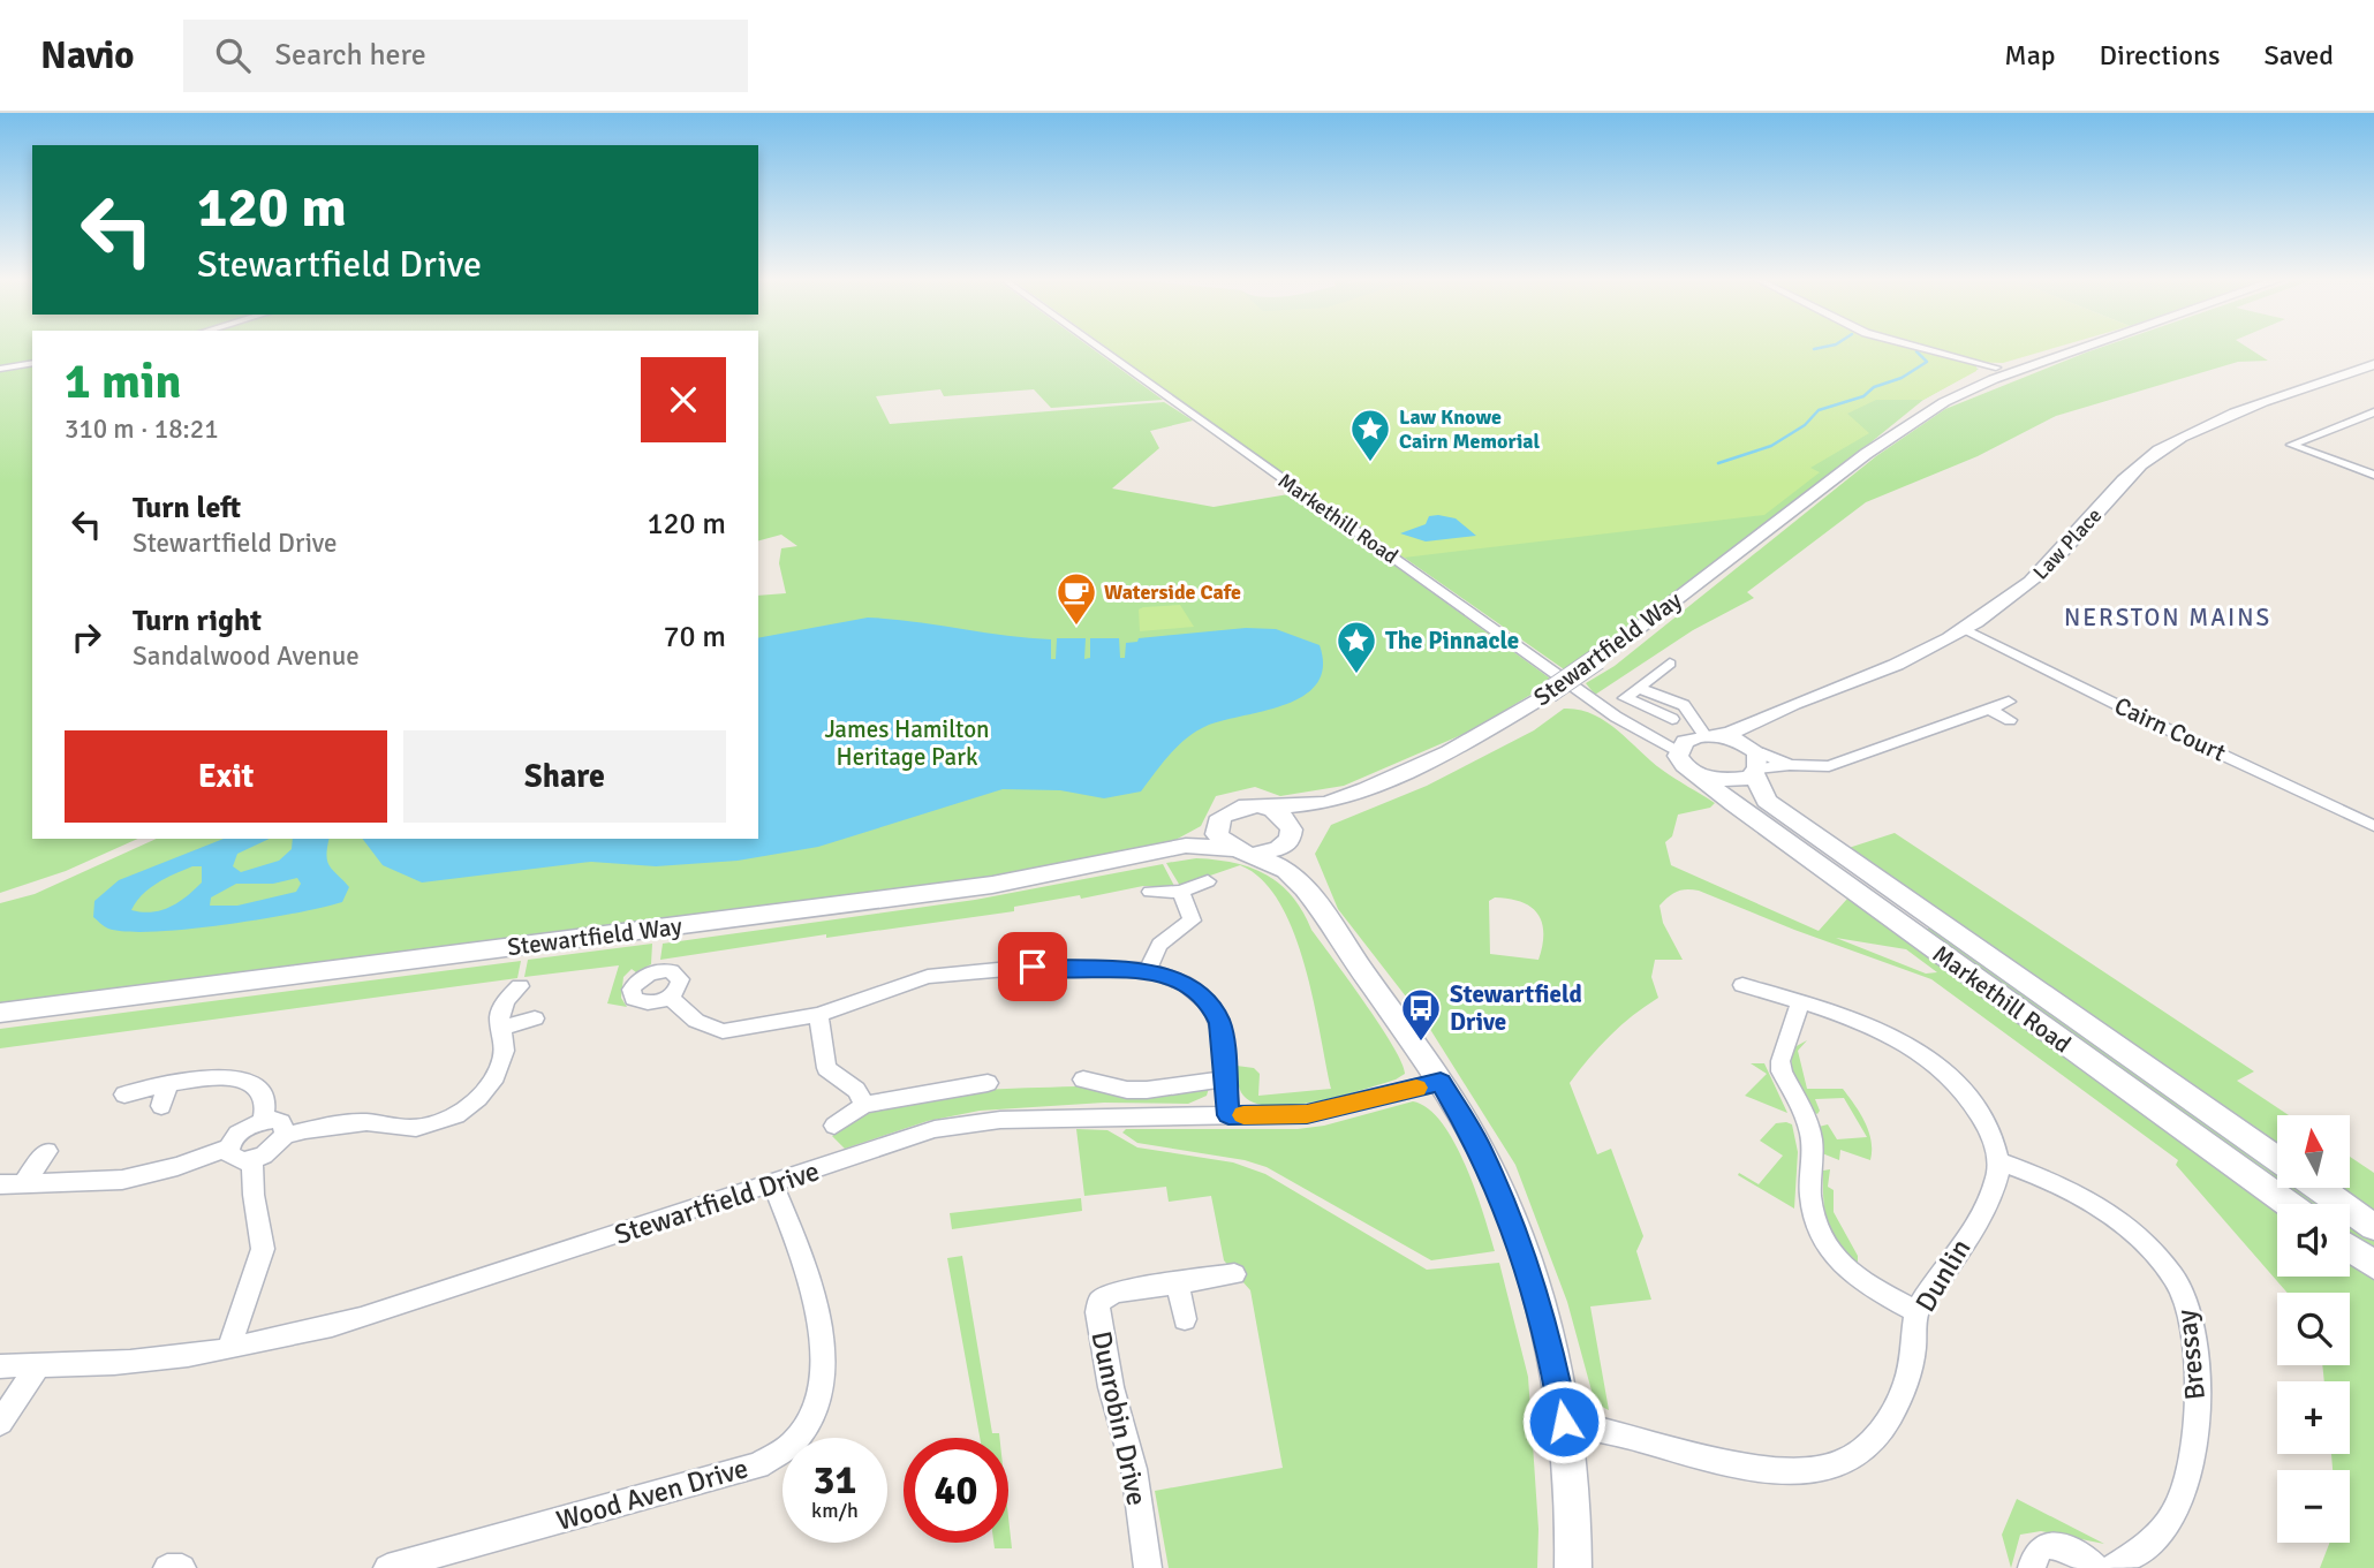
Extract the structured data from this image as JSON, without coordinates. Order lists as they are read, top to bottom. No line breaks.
{"streets":{"street":["Markethill Road","Law Place","Stewartfield Way","Cairn Court","Stewartfield Drive","Dunlin","Bressay","Dunrobin Drive","Wood Aven Drive"]},"crossings":[["Markethill Road","Law Place"],["Law Place","Cairn Court"],["Stewartfield Drive","Wood Aven Drive"],["Dunlin","Bressay"]],"districts":["NERSTON MAINS"],"parks":["James Hamilton Heritage Park"],"places":{"place":["Law Knowe Cairn Memorial","The Pinnacle"],"cafe":["Waterside Cafe"],"bus stop":["Stewartfield Drive"]},"north":"top","page":{"header":"Navio","search":"Search here","nav":["Map","Directions","Saved"],"turn":["120 m","Stewartfield Drive"],"heading":["1 min","310 m · 18:21"],"list":[{"name":"Turn left","note":"Stewartfield Drive","value":"120 m"},{"name":"Turn right","note":"Sandalwood Avenue","value":"70 m"}],"buttons":["Exit","Share"],"map_buttons":["+","−"],"speed":"31 km/h","limit":"40"}}
